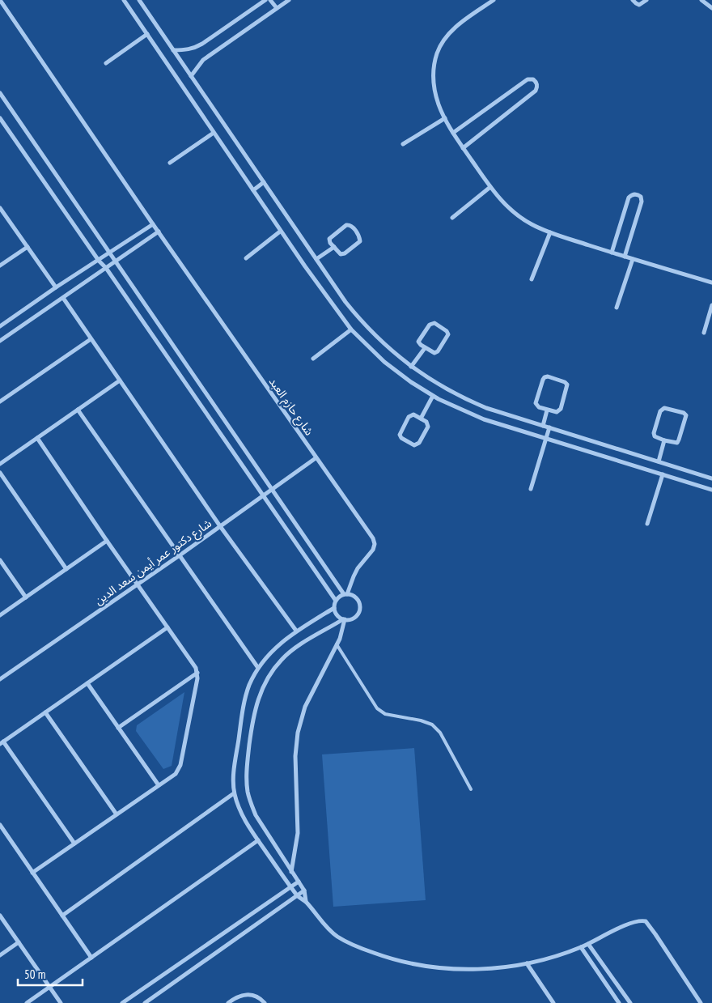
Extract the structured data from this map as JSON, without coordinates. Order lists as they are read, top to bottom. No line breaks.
{"streets":{"street":["شارع حازم العبد","شارع دكتور عمر أيمن سعد الدين"]},"crossings":[["شارع حازم العبد","شارع دكتور عمر أيمن سعد الدين"]],"scale_bar":"50 m"}
